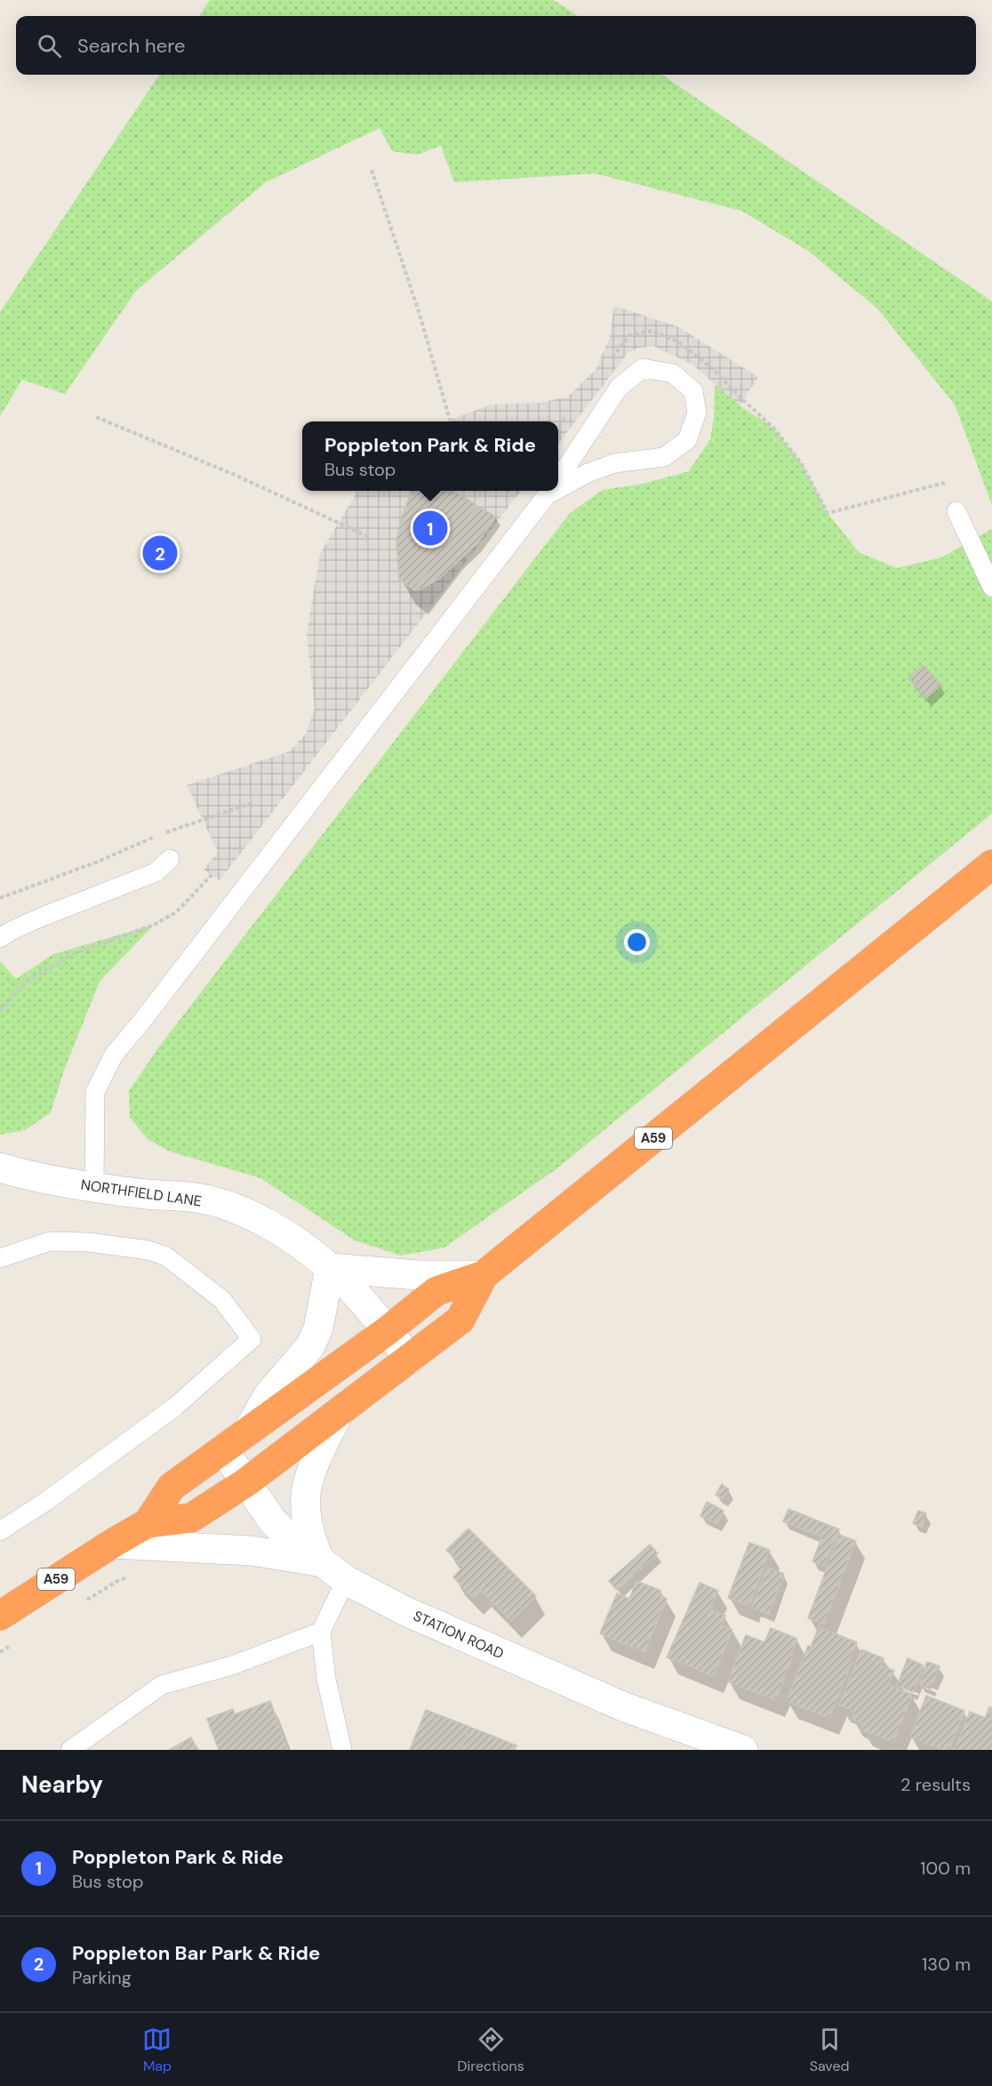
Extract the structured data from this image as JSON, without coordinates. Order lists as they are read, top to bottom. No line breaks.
{"streets":{"highway":["A59"],"street":["NORTHFIELD LANE","STATION ROAD"]},"crossings":[["A59","NORTHFIELD LANE"],["A59","STATION ROAD"]],"page":{"search":"Search here","popup":["Poppleton Park & Ride","Bus stop"],"pins":["1","2"],"heading":["Nearby","2 results"],"list":[{"mark":"1","name":"Poppleton Park & Ride","note":"Bus stop","value":"100 m"},{"mark":"2","name":"Poppleton Bar Park & Ride","note":"Parking","value":"130 m"}],"nav":["Map","Directions","Saved"]}}
